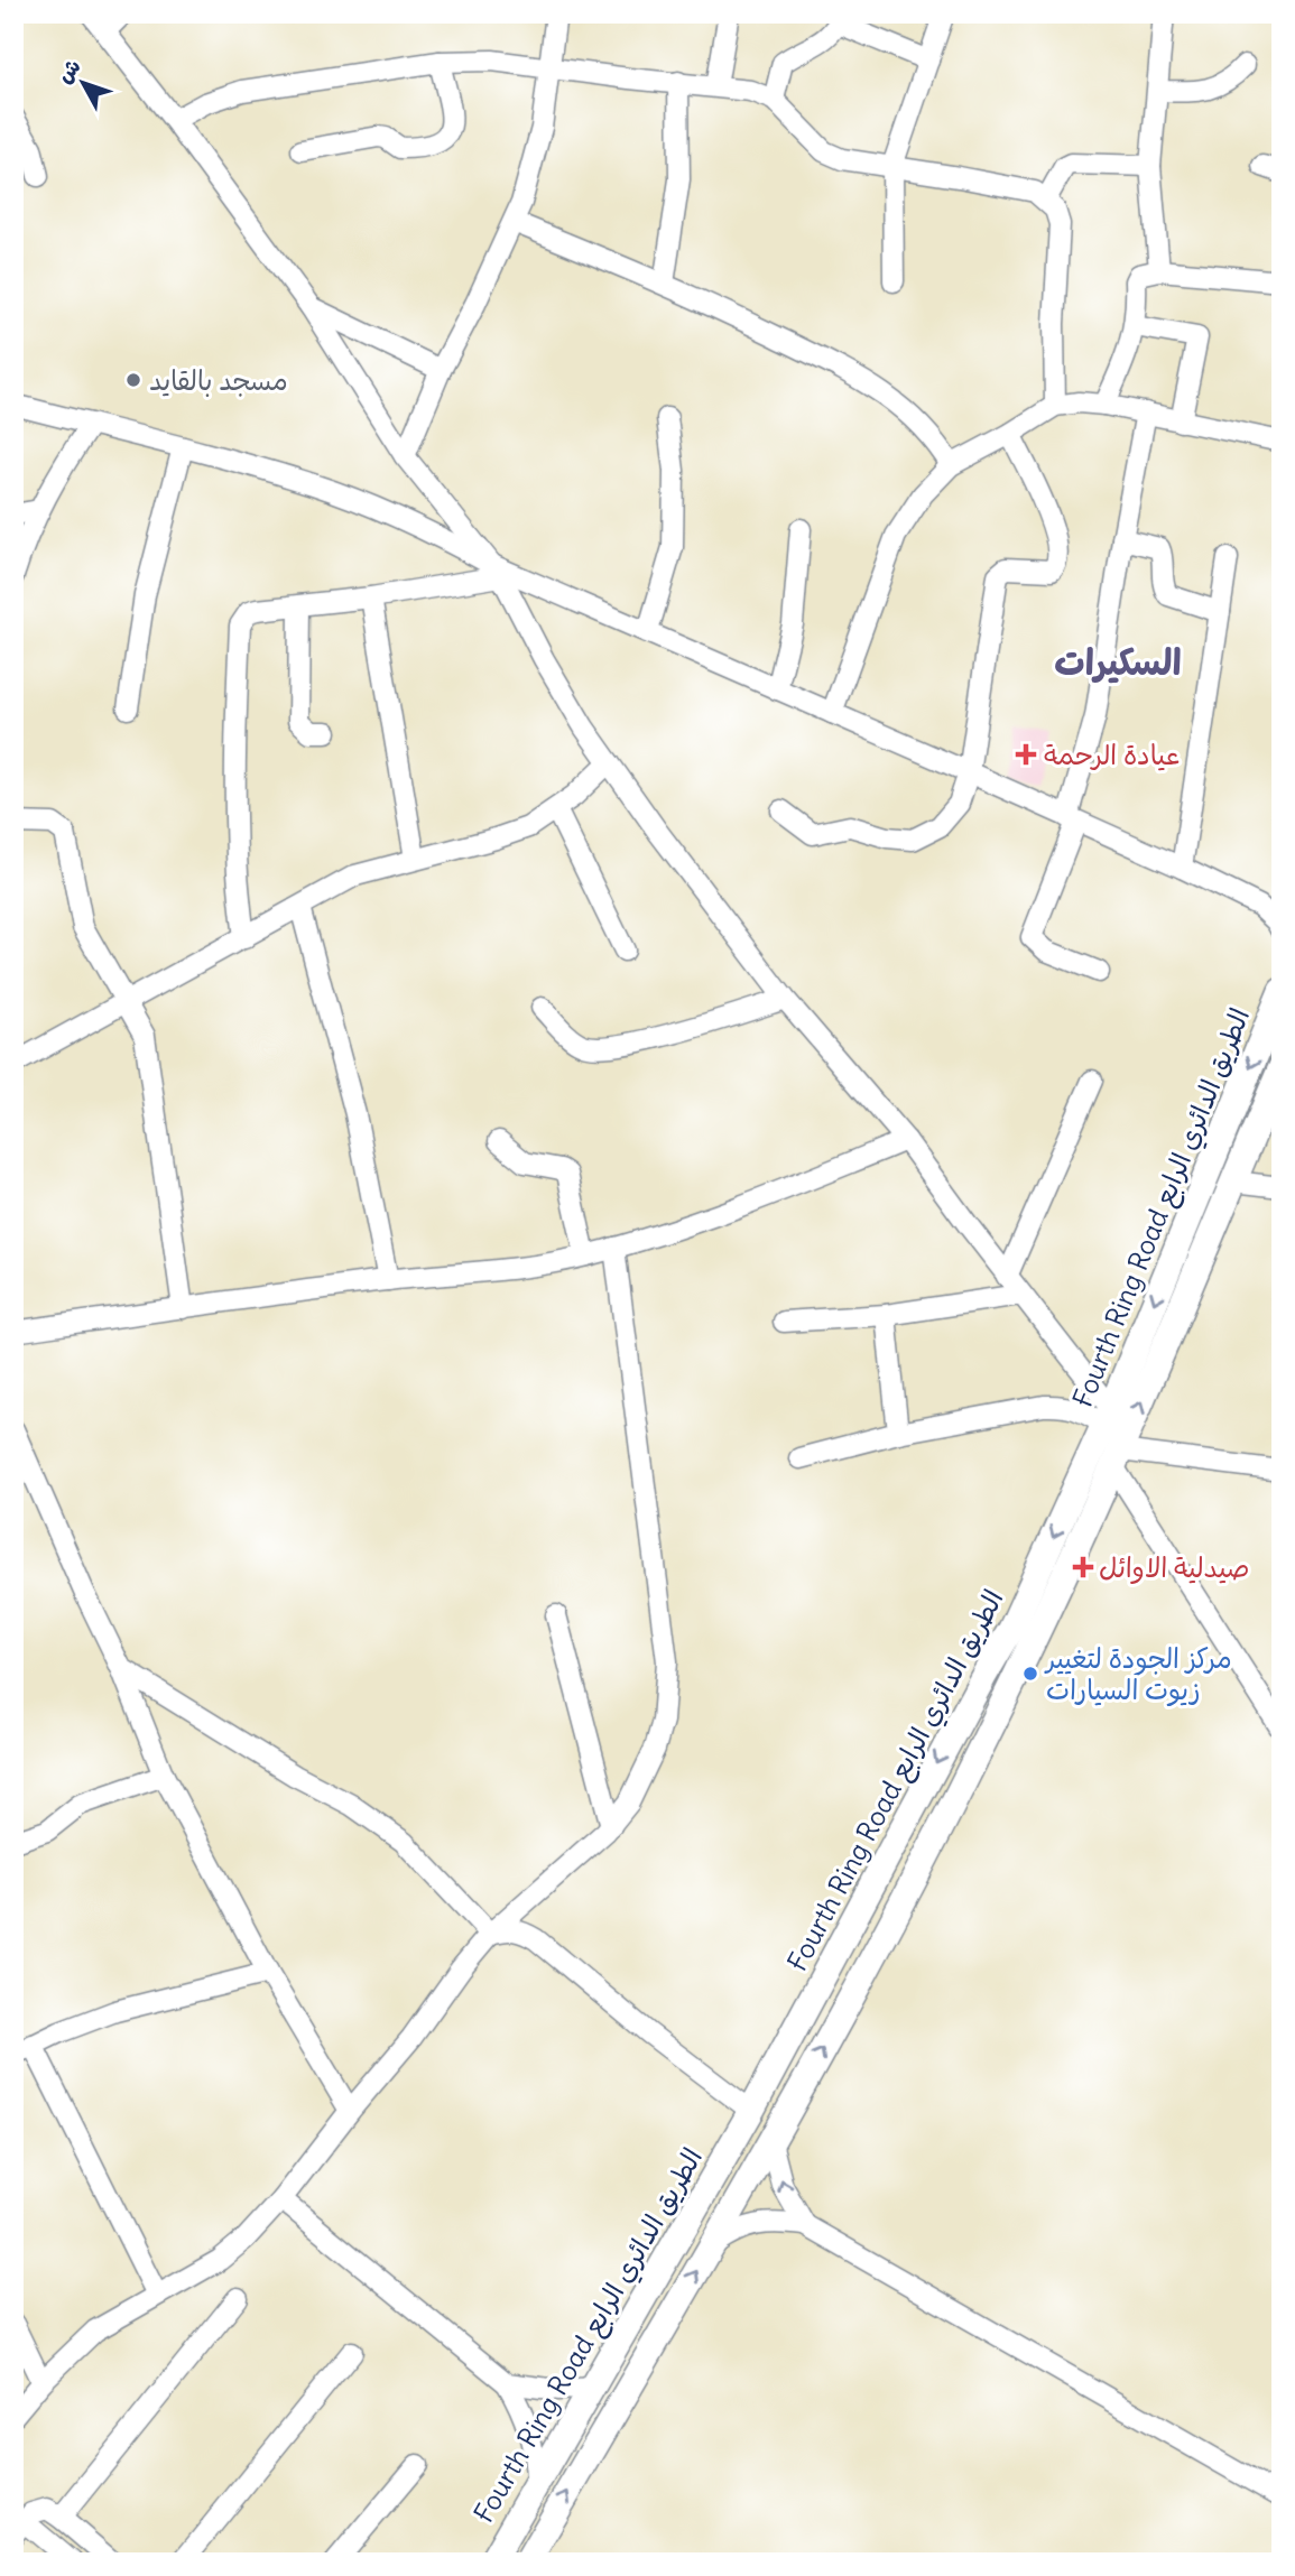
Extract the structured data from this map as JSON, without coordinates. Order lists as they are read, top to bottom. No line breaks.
{"streets":{"main road":["Fourth Ring Road الطريق الدائري الرابع"]},"districts":["السكيرات"],"places":{"other":["مسجد بالقايد","مركز الجودة لتغيير زيوت السيارات"],"health":["عيادة الرحمة","صيدلية الاوائل"]},"north":"top left"}
